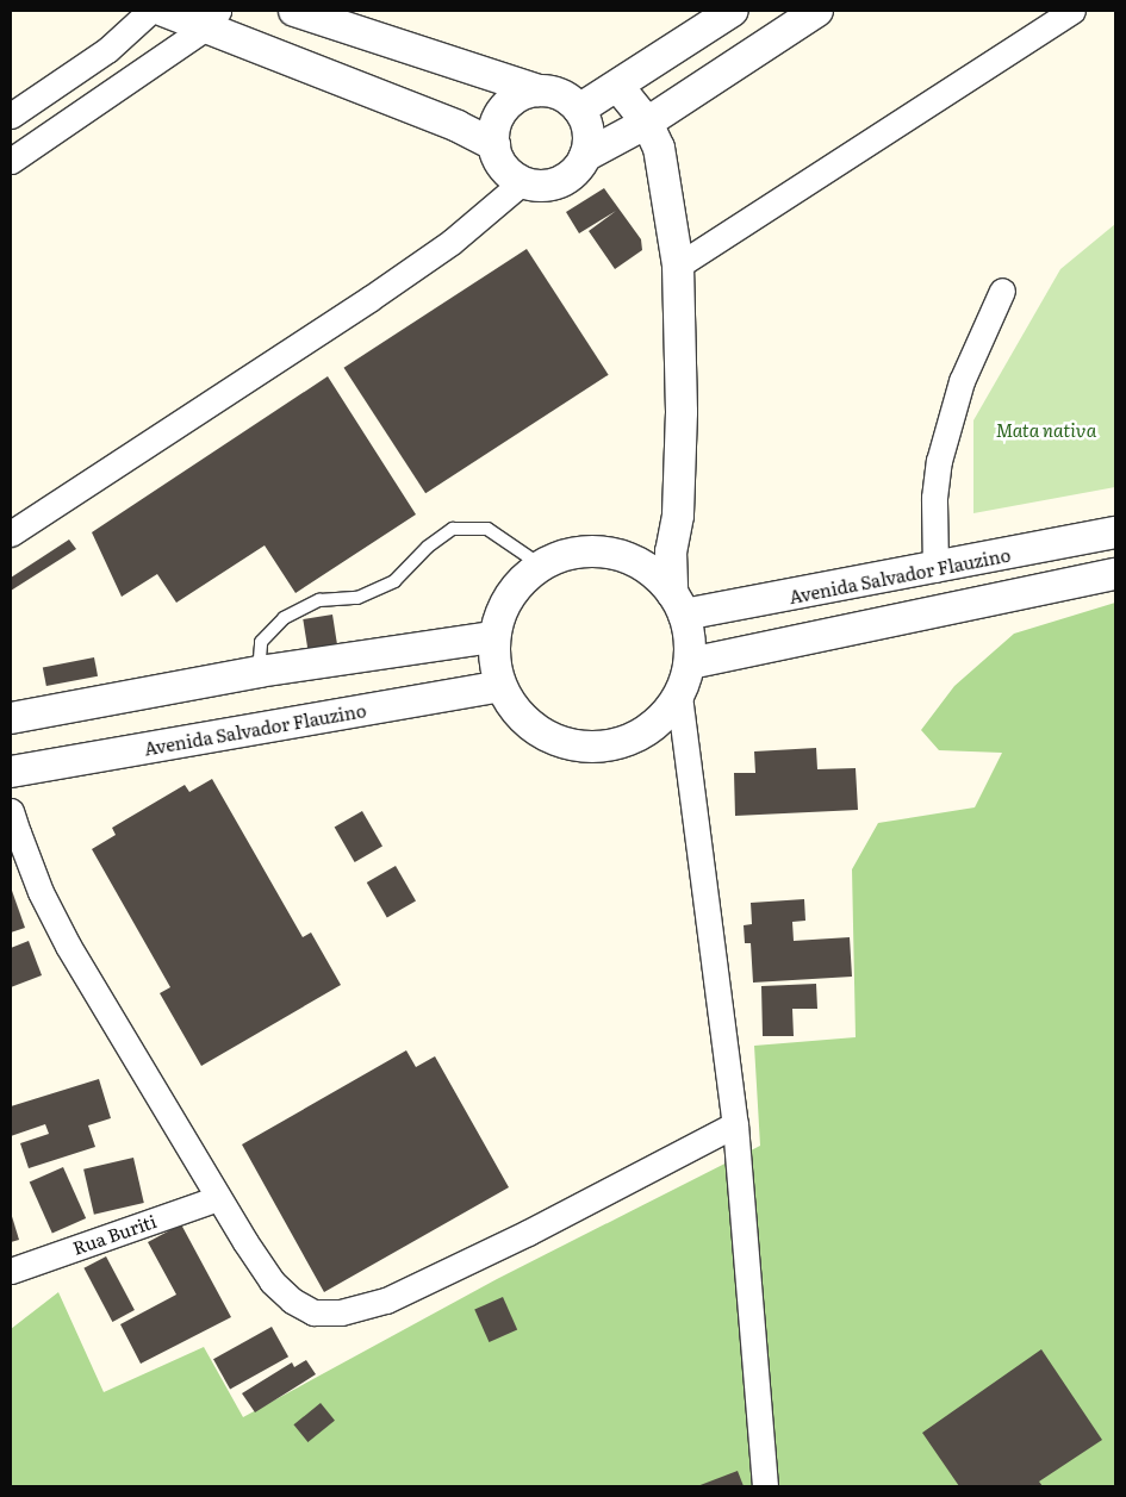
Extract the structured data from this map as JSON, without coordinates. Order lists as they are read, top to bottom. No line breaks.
{"streets":{"street":["Avenida Salvador Flauzino","Rua Buriti"]},"parks":["Mata nativa"]}
